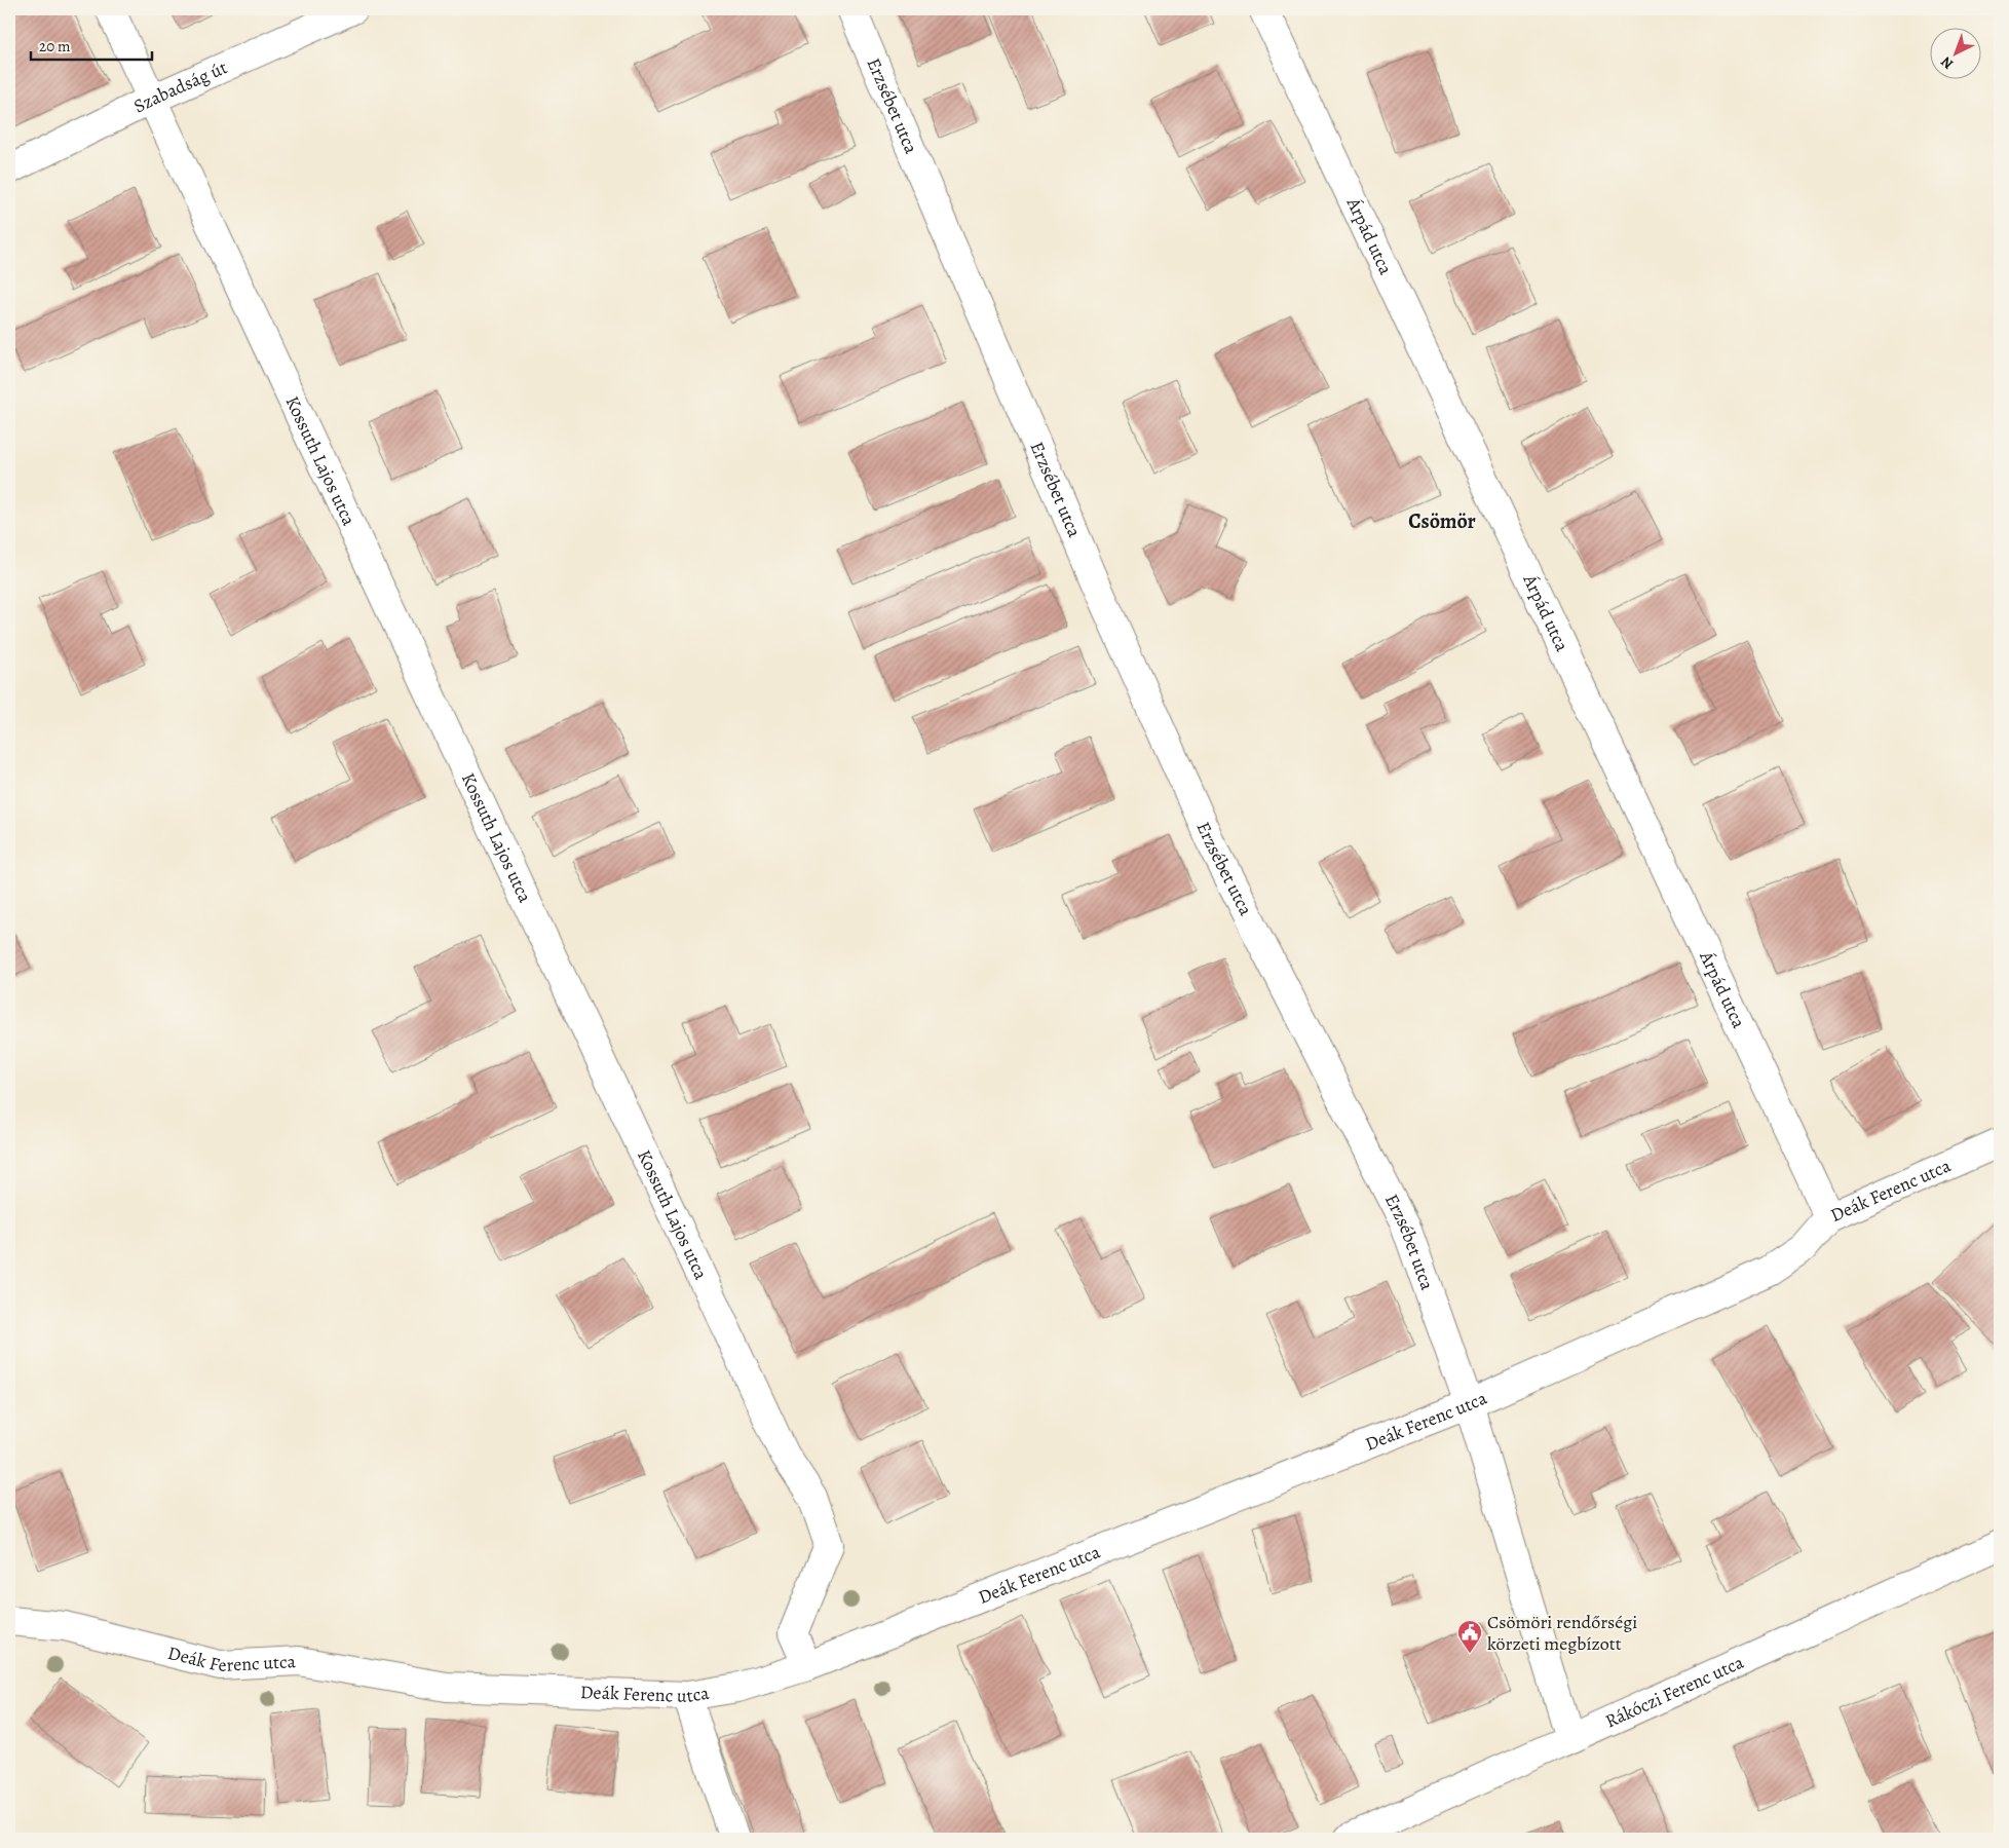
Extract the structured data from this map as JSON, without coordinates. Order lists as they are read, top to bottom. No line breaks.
{"streets":{"street":["Szabadság út","Erzsébet utca","Árpád utca","Kossuth Lajos utca","Deák Ferenc utca","Rákóczi Ferenc utca"]},"crossings":[["Szabadság út","Kossuth Lajos utca"],["Erzsébet utca","Deák Ferenc utca"],["Erzsébet utca","Rákóczi Ferenc utca"],["Árpád utca","Deák Ferenc utca"],["Kossuth Lajos utca","Deák Ferenc utca"]],"districts":["Csömör"],"places":{"public building":["Csömöri rendőrségi körzeti megbízott"]},"scale_bar":"20 m","north":"bottom left"}
